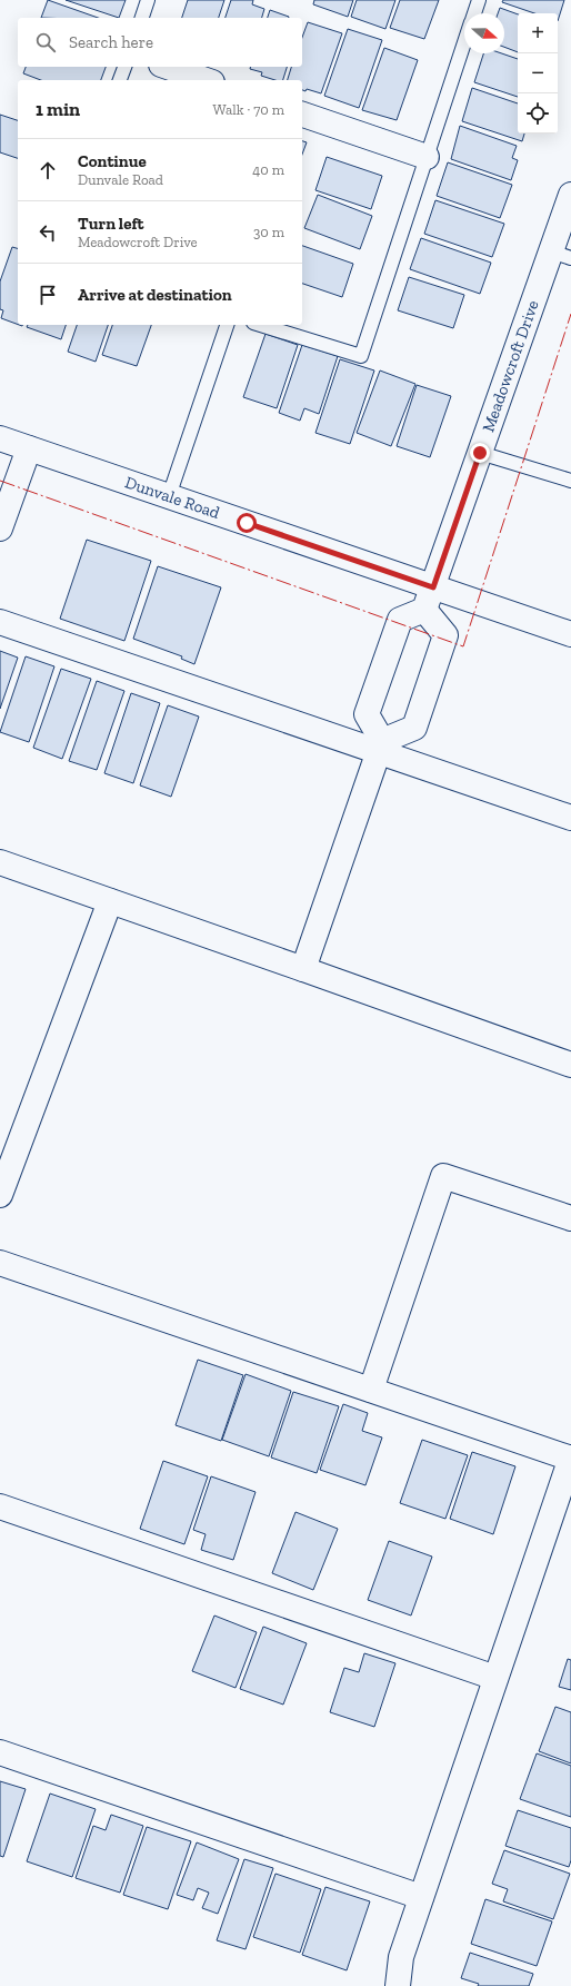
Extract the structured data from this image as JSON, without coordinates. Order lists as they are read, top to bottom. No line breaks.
{"streets":{"street":["Meadowcroft Drive","Dunvale Road"]},"crossings":[["Meadowcroft Drive","Dunvale Road"]],"north":"right","page":{"map_buttons":["+","−"],"search":"Search here","heading":["1 min","Walk · 70 m"],"list":[["Continue","Dunvale Road","40 m"],["Turn left","Meadowcroft Drive","30 m"],"Arrive at destination"]}}
